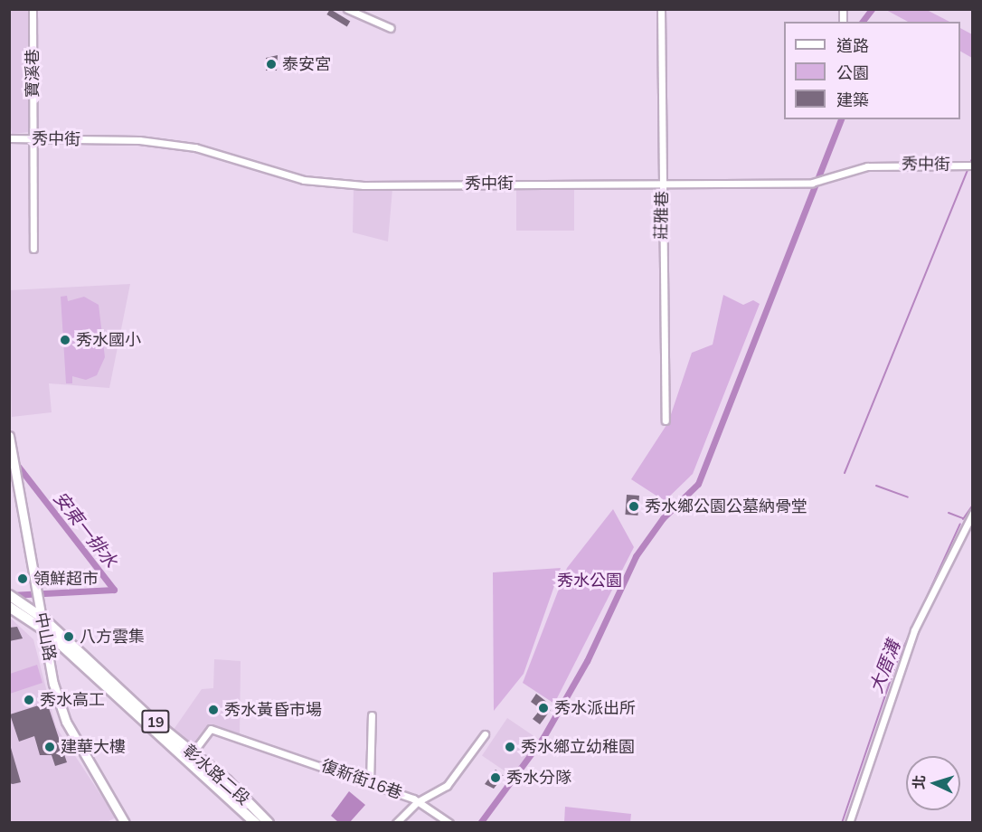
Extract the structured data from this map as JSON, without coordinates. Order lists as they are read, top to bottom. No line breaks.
{"streets":{"main road":["19","彰水路二段"],"street":["寶溪巷","秀中街","莊雅巷","中山路","復新街16巷"]},"crossings":[["寶溪巷","秀中街"],["秀中街","莊雅巷"],["中山路","19"],["中山路","彰水路二段"],["19","彰水路二段"],["彰水路二段","復新街16巷"]],"water":["安東一排水","大厝溝"],"parks":["秀水公園"],"places":["泰安宮","秀水國小","秀水鄉公園公墓納骨堂","領鮮超市","八方雲集","秀水高工","秀水派出所","秀水黃昏市場","建華大樓","秀水鄉立幼稚園","秀水分隊"],"legend":["道路","公園","建築"],"north":"left"}
